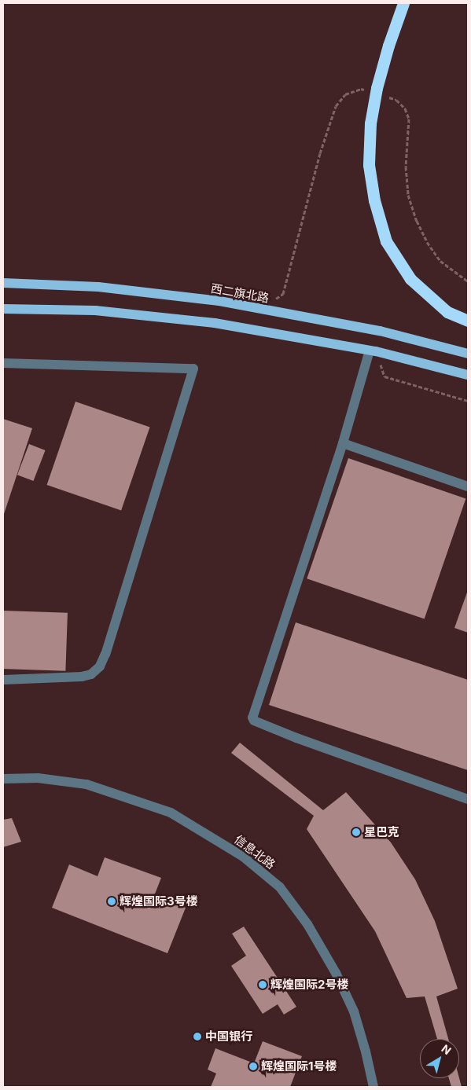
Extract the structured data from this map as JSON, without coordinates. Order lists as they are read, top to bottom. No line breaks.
{"streets":{"main road":["西二旗北路"],"street":["信息北路"]},"places":["星巴克","辉煌国际3号楼","辉煌国际2号楼","中国银行","辉煌国际1号楼"],"north":"top right"}
